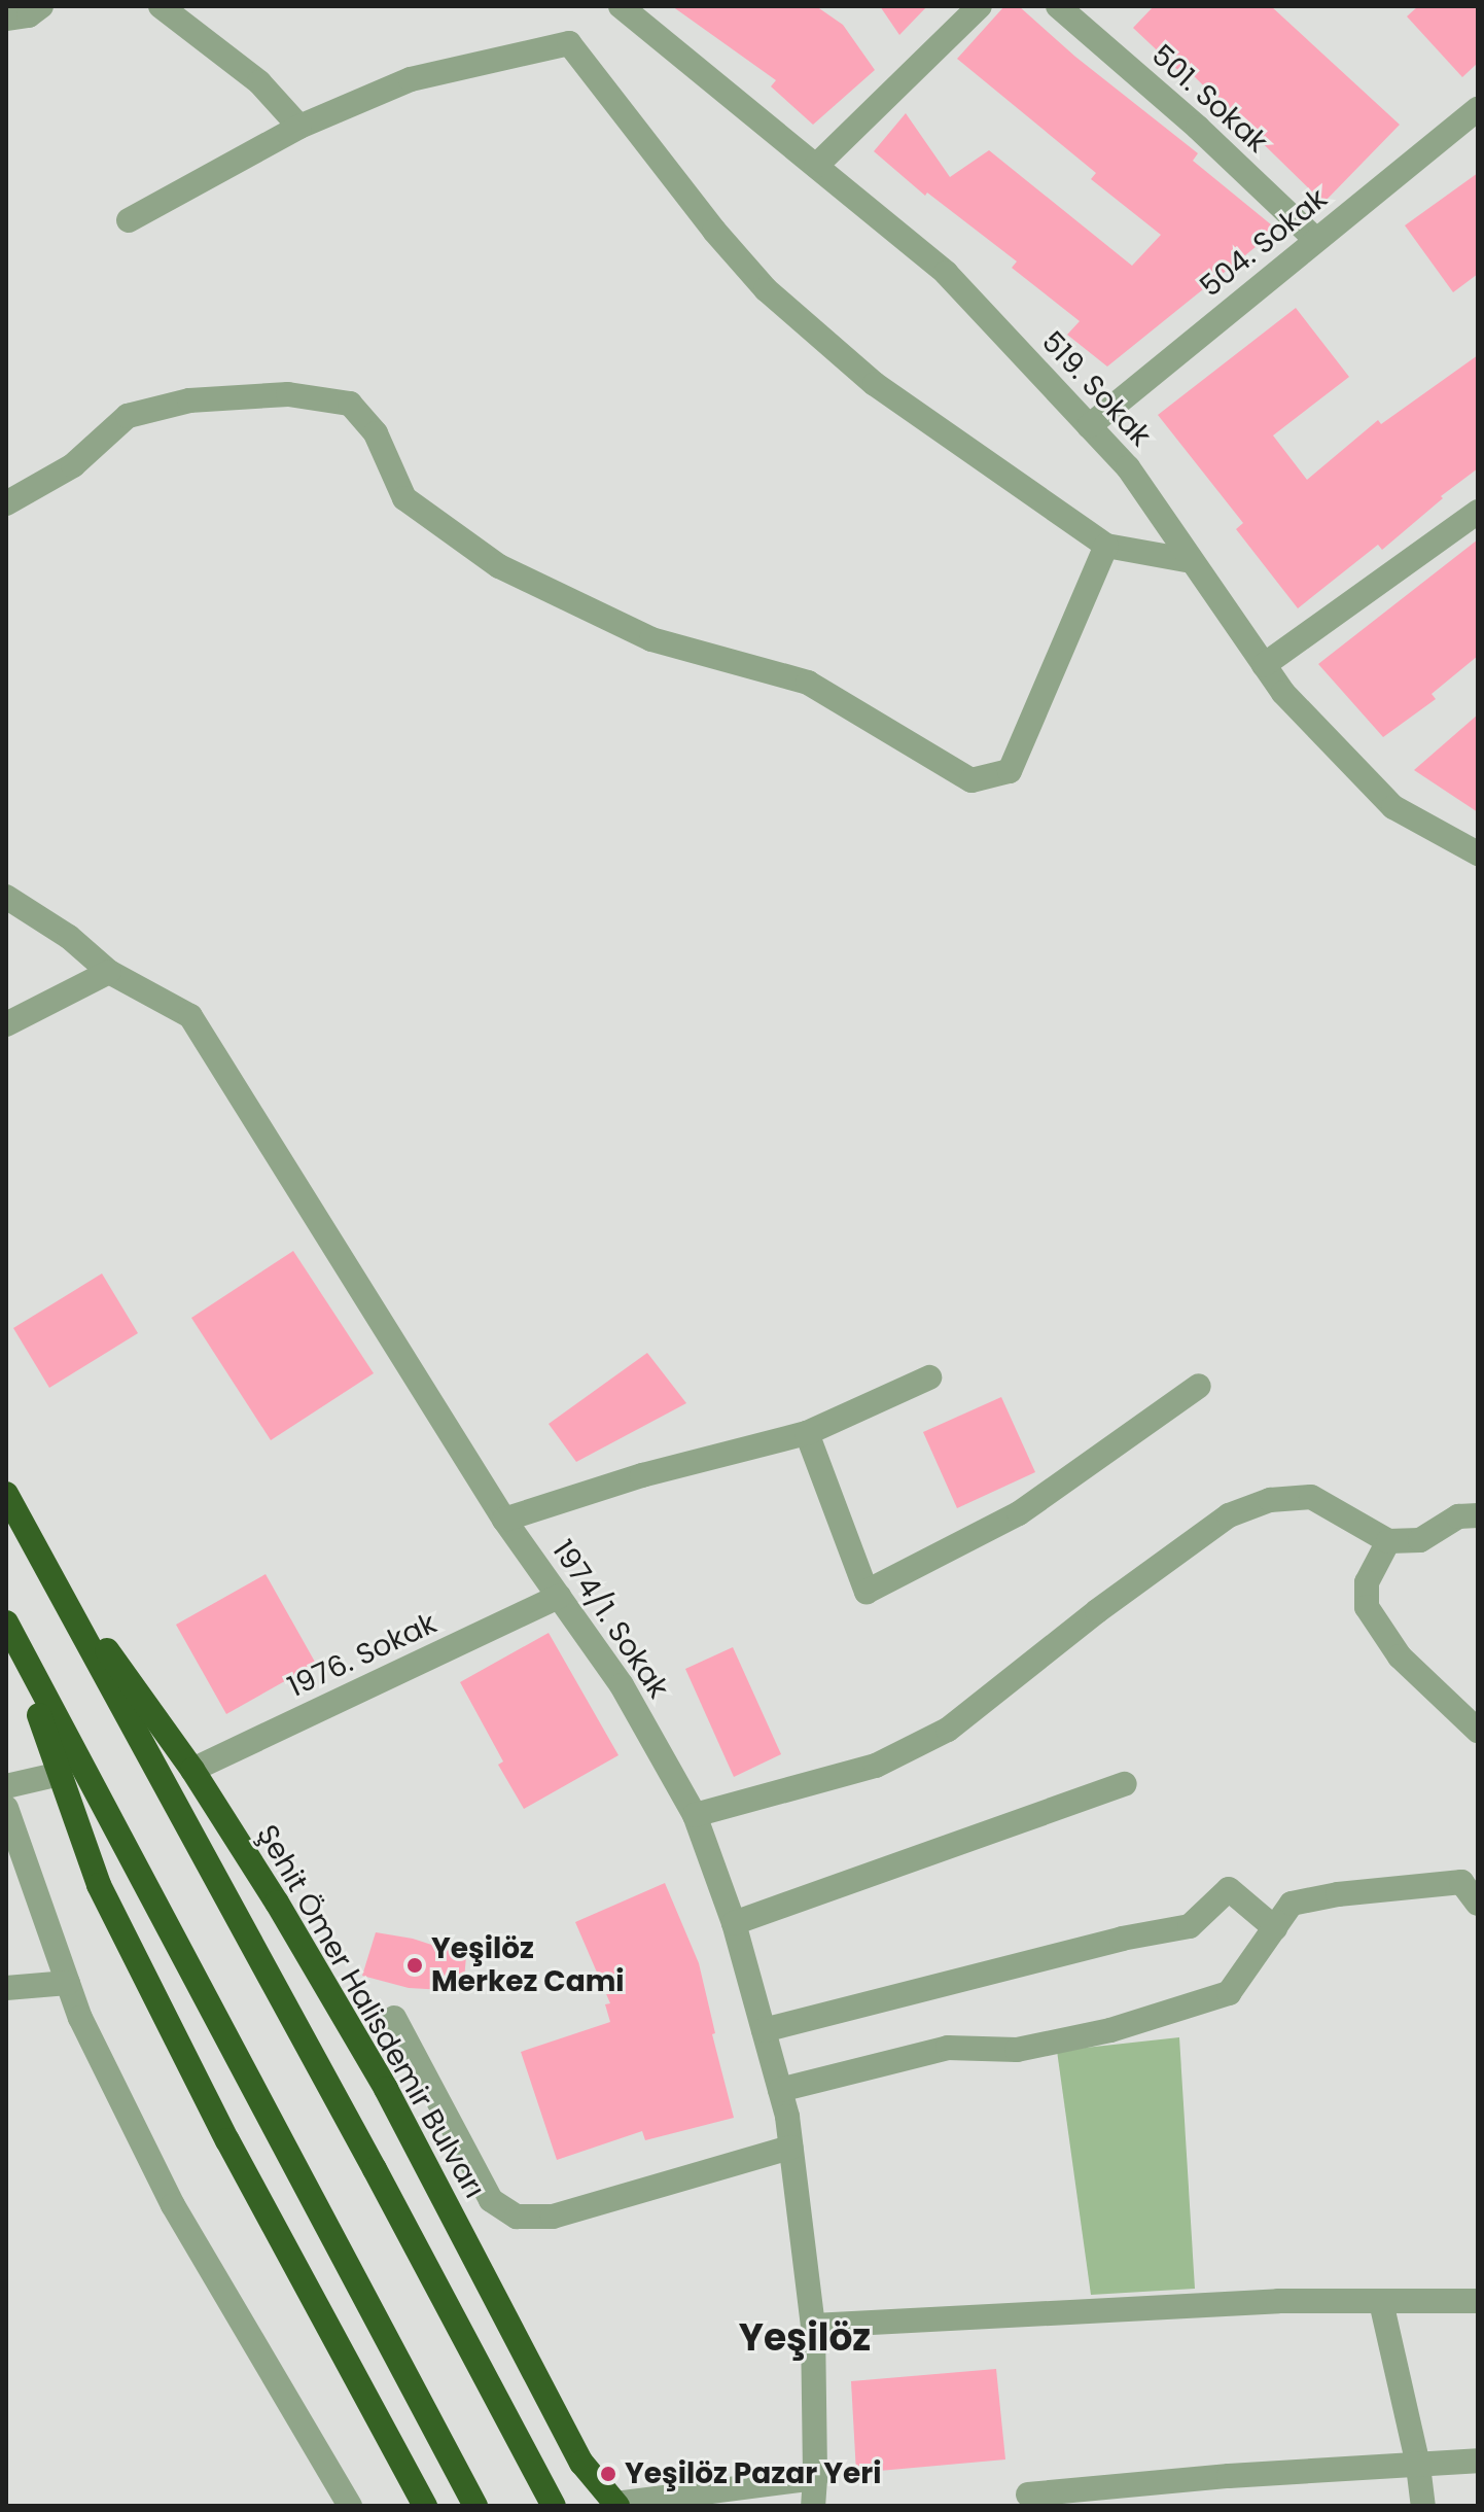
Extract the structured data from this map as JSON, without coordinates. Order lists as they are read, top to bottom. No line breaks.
{"streets":{"highway":["Şehit Ömer Halisdemir Bulvarı"],"street":["501. Sokak","504. Sokak","519. Sokak","1974/1. Sokak","1976. Sokak"]},"crossings":[["501. Sokak","504. Sokak"],["504. Sokak","519. Sokak"],["1974/1. Sokak","1976. Sokak"],["1976. Sokak","Şehit Ömer Halisdemir Bulvarı"]],"districts":["Yeşilöz"],"places":["Yeşilöz Merkez Cami","Yeşilöz Pazar Yeri"]}
